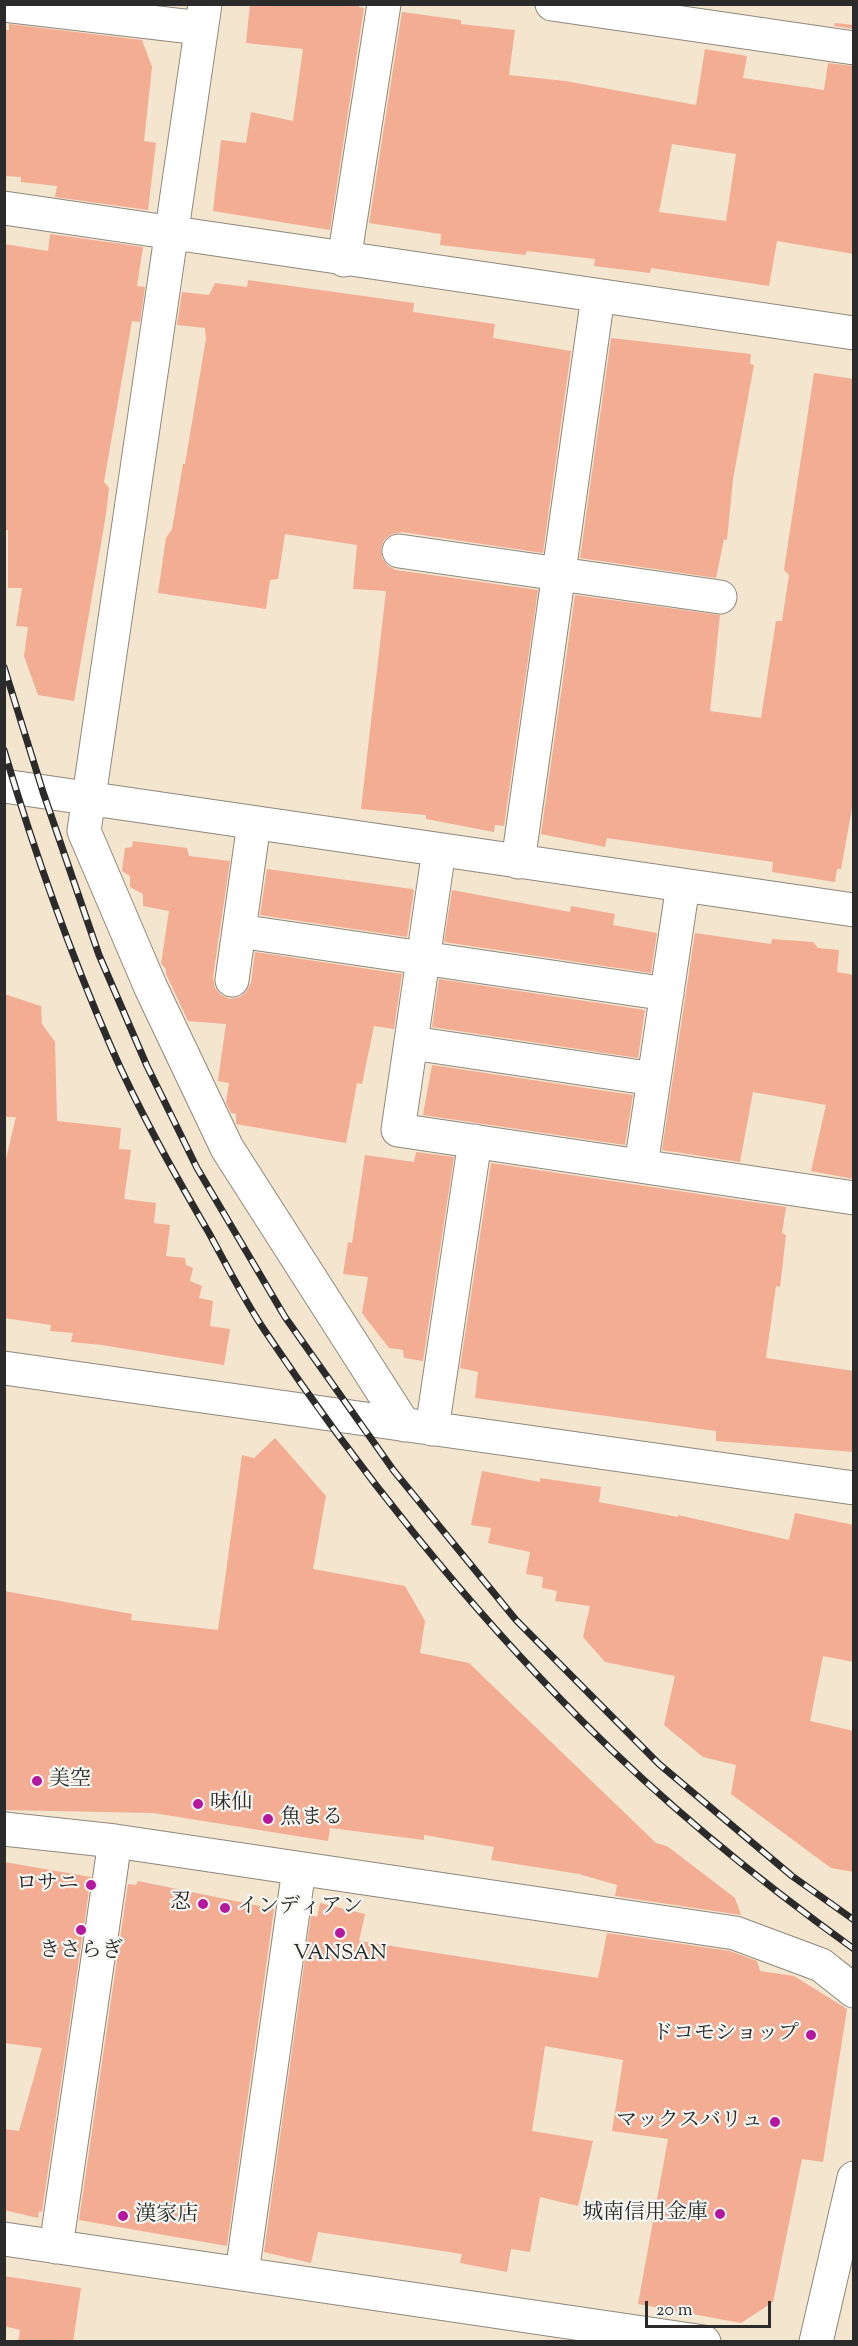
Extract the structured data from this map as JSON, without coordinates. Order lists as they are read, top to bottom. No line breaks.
{"places":["美空","味仙","魚まる","ロサニ","忍","インディアン","きさらぎ","VANSAN","ドコモショップ","マックスバリュ","城南信用金庫","漢家店"],"scale_bar":"20 m"}
